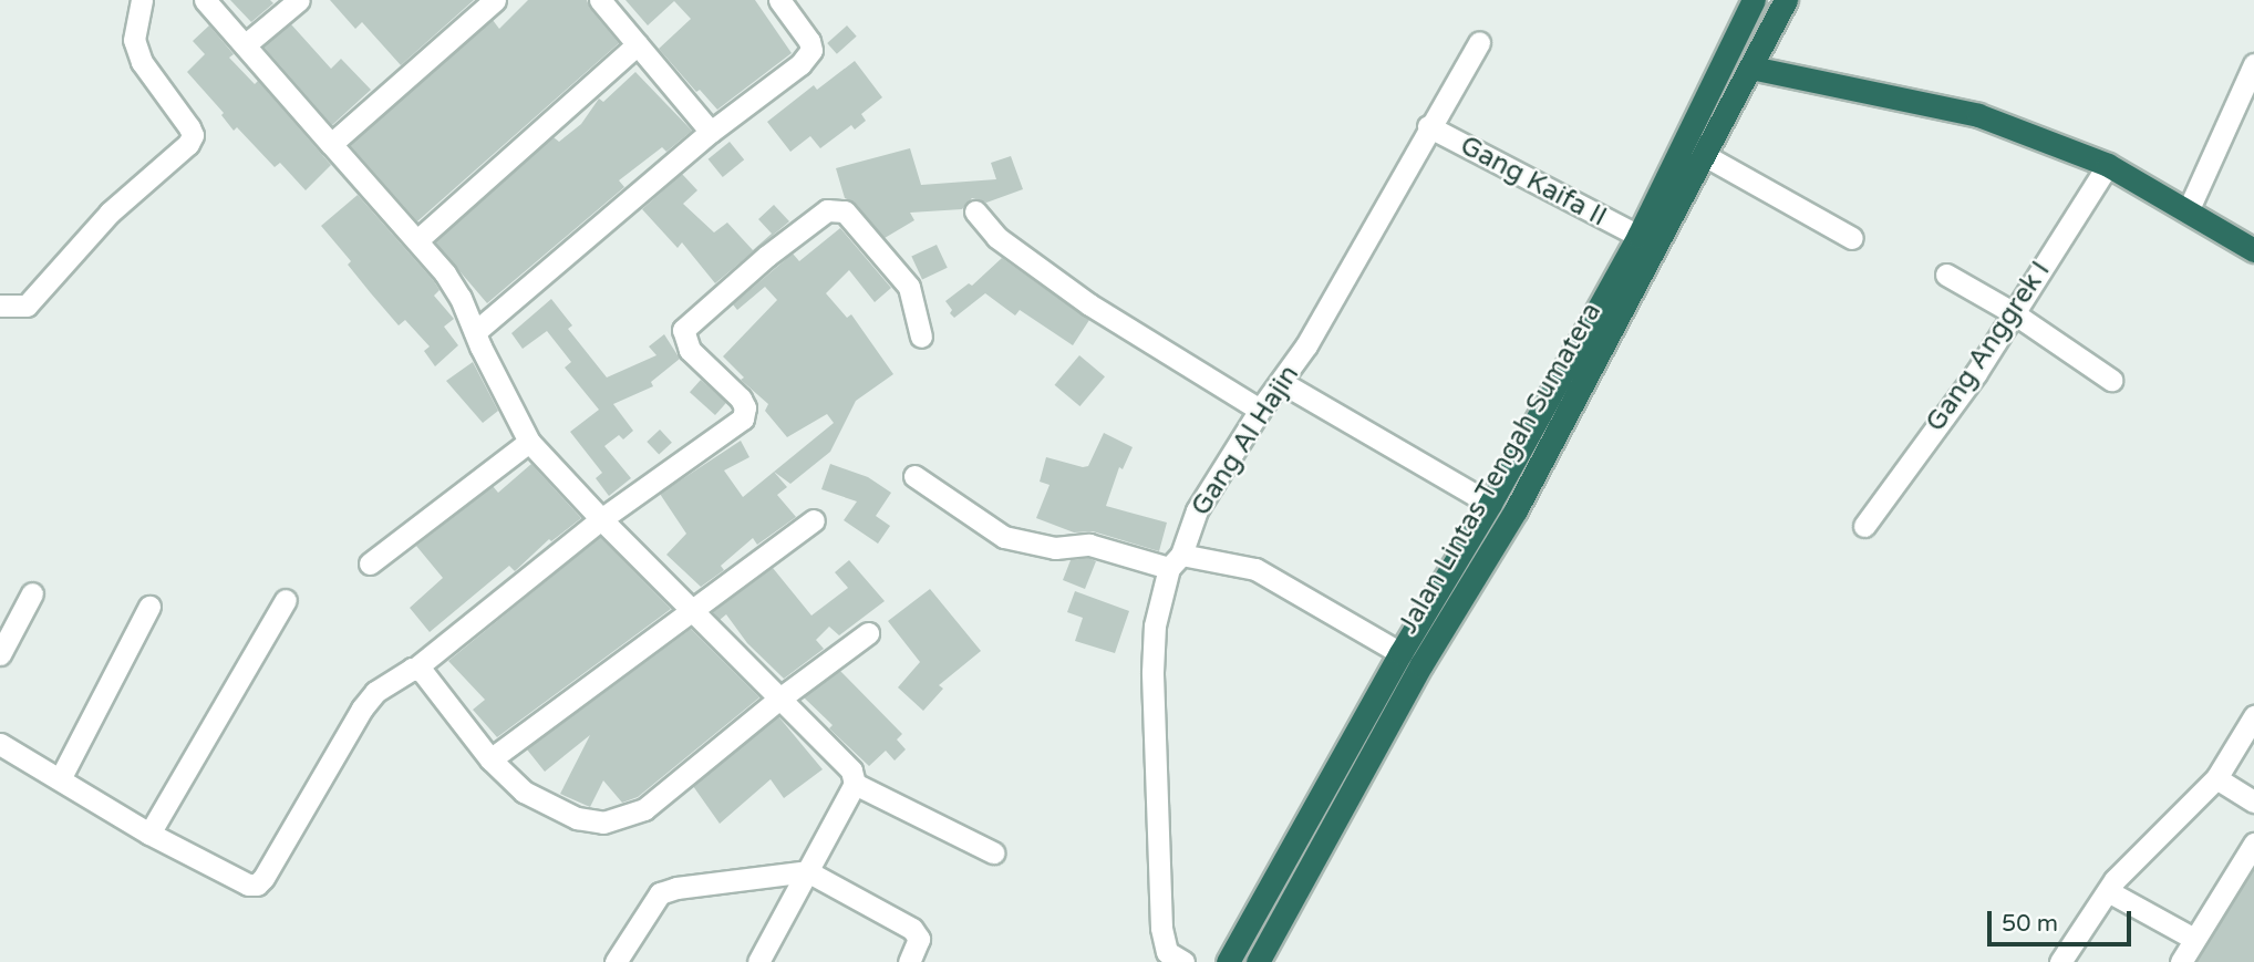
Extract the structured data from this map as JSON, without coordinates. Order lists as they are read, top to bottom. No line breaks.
{"streets":{"highway":["Jalan Lintas Tengah Sumatera"],"street":["Gang Kaifa II","Gang Anggrek I","Gang Al Hajin"]},"crossings":[["Gang Kaifa II","Gang Al Hajin"],["Gang Kaifa II","Jalan Lintas Tengah Sumatera"]],"scale_bar":"50 m"}
